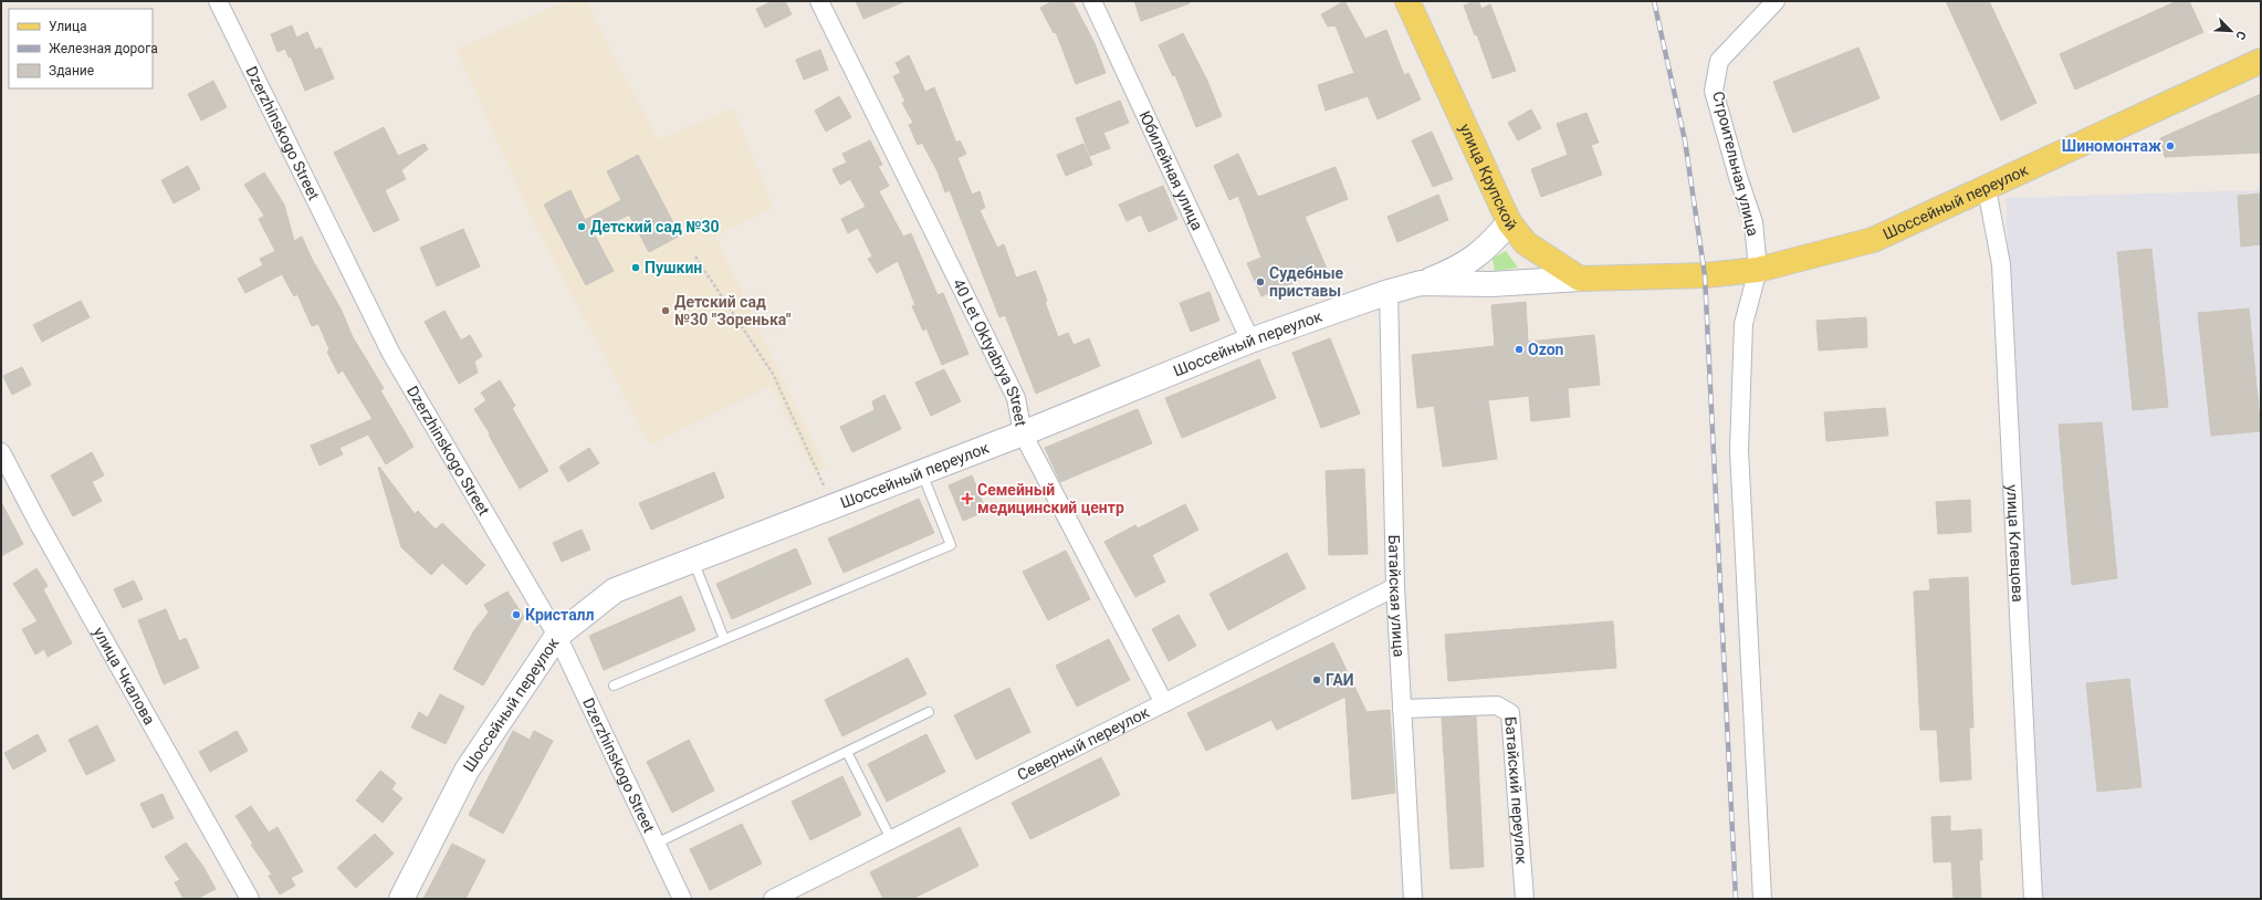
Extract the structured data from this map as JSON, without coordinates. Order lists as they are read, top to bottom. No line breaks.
{"streets":{"main road":["улица Крупской","Шоссейный переулок"],"street":["Dzerzhinskogo Street","Строительная улица","Юбилейная улица","40 Let Oktyabrya Street","улица Клевцова","Батайская улица","улица Чкалова","Северный переулок","Батайский переулок"]},"crossings":[["Dzerzhinskogo Street","Шоссейный переулок"],["Строительная улица","Шоссейный переулок"],["Юбилейная улица","Шоссейный переулок"],["улица Крупской","Шоссейный переулок"],["Шоссейный переулок","40 Let Oktyabrya Street"],["Шоссейный переулок","улица Клевцова"],["Шоссейный переулок","Батайская улица"],["40 Let Oktyabrya Street","Северный переулок"],["Батайская улица","Северный переулок"],["Батайская улица","Батайский переулок"]],"places":{"other":["Шиномонтаж","Детский сад №30","Пушкин","Судебные приставы","Детский сад №30 \"Зоренька\"","Ozon","Кристалл","ГАИ"],"health":["Семейный медицинский центр"]},"legend":["Улица","Железная дорога","Здание"],"north":"bottom right"}
